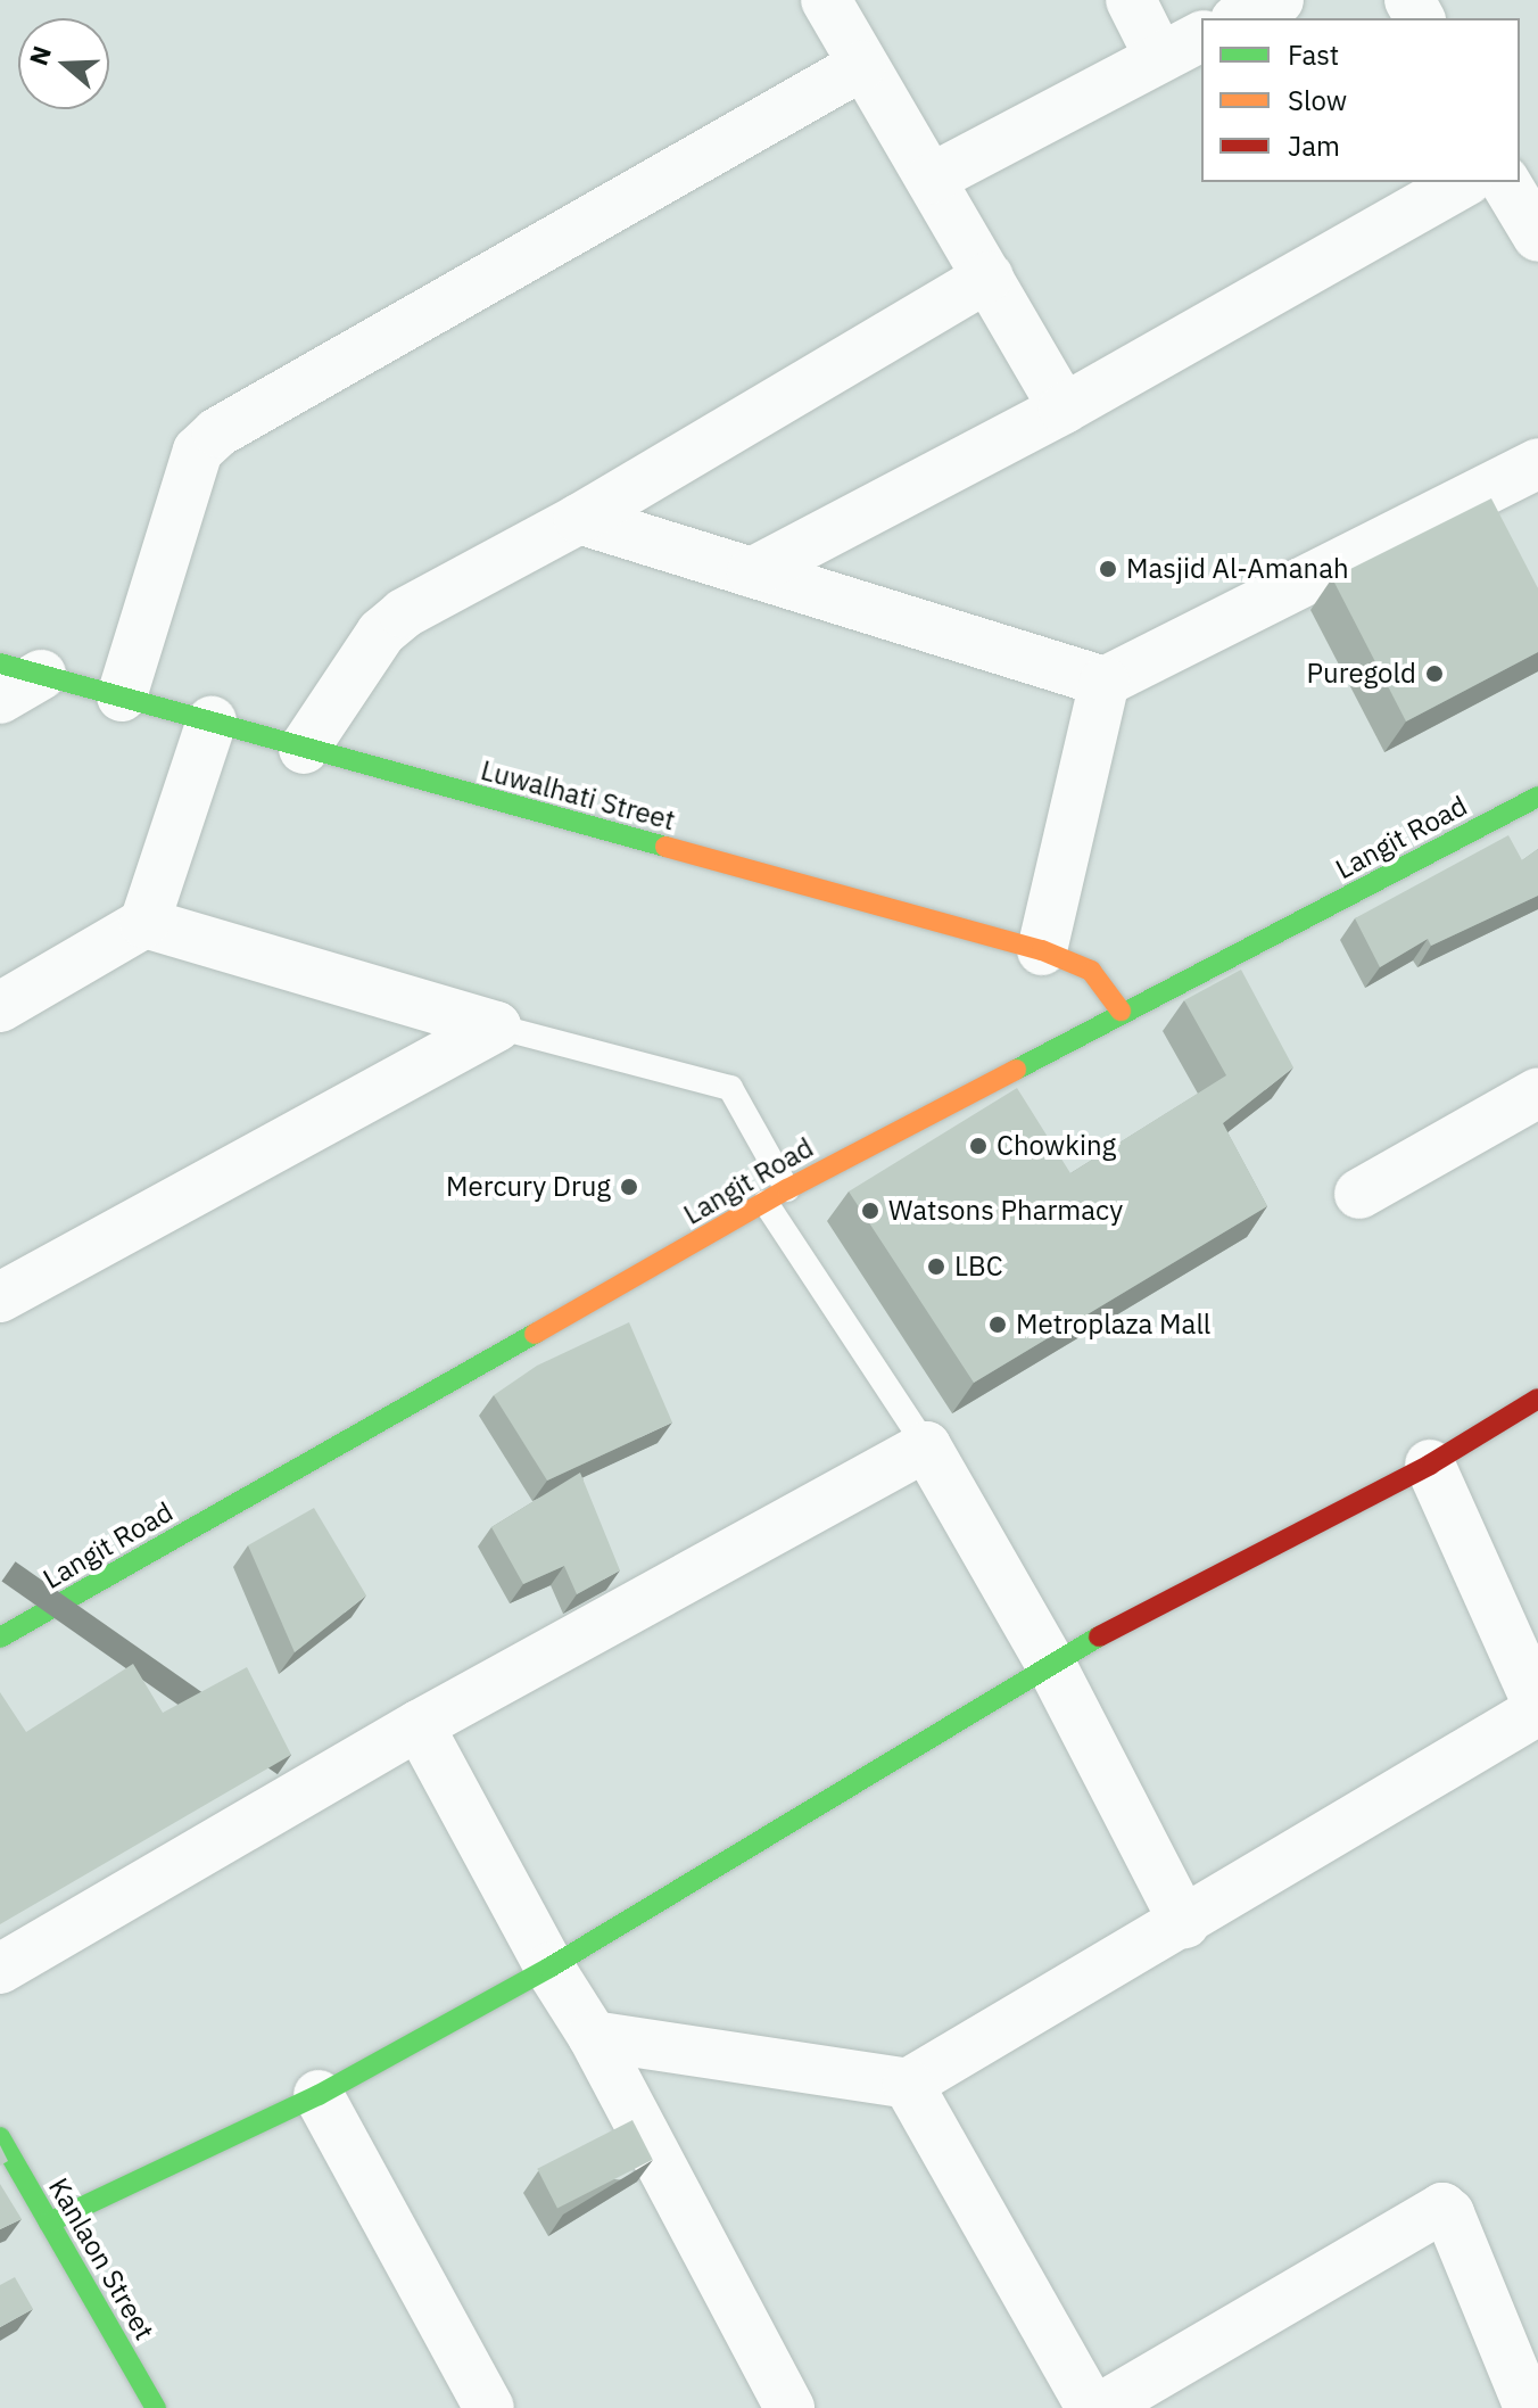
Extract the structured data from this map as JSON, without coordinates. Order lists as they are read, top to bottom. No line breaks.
{"streets":{"street":["Luwalhati Street","Langit Road","Kanlaon Street"]},"crossings":[["Luwalhati Street","Langit Road"]],"places":["Masjid Al-Amanah","Puregold","Chowking","Mercury Drug","Watsons Pharmacy","LBC","Metroplaza Mall"],"legend":["Fast","Slow","Jam"],"north":"left"}
